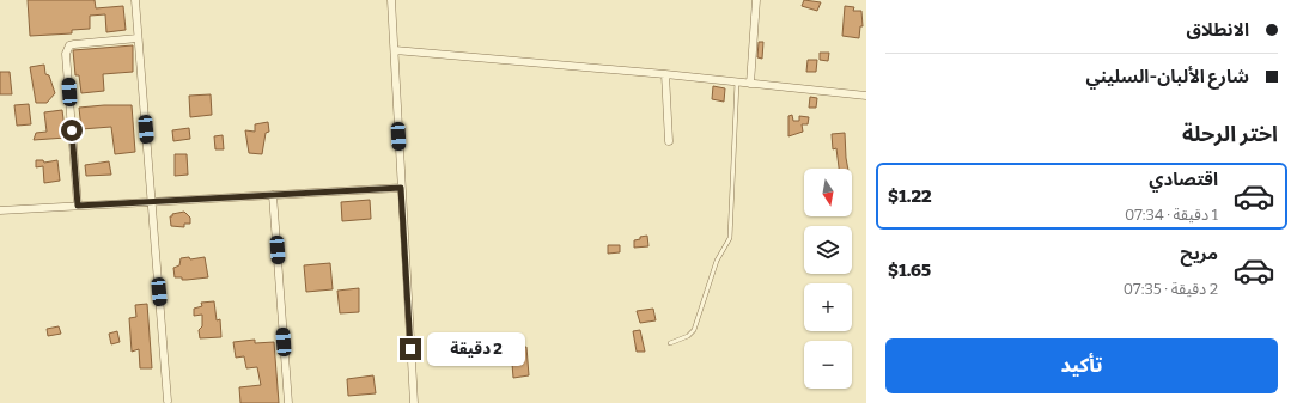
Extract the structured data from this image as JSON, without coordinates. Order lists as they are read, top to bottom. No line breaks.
{"north":"bottom","page":{"banner":["الانطلاق","شارع الألبان-السليني"],"heading":"اختر الرحلة","list":[{"name":"اقتصادي","note":"1 دقيقة · 07:34","value":"$1.22"},{"name":"مريح","note":"2 دقيقة · 07:35","value":"$1.65"}],"map_buttons":["+","−"],"buttons":"تأكيد","bubble":"2 دقيقة"}}
